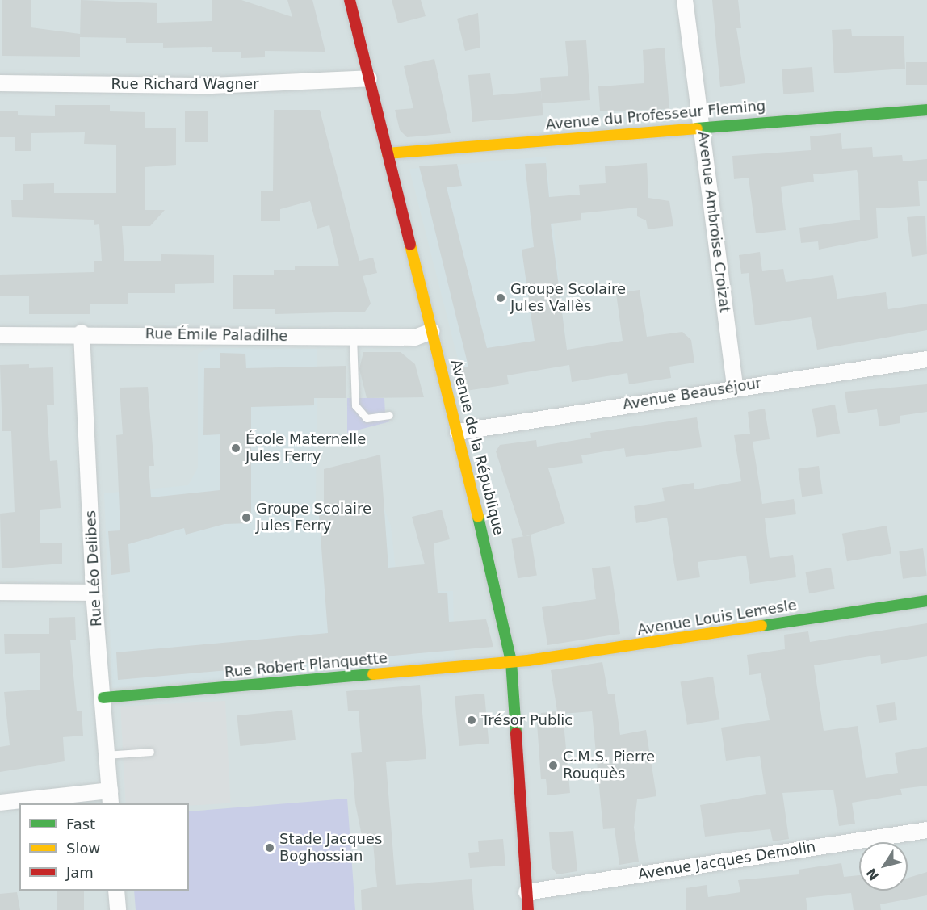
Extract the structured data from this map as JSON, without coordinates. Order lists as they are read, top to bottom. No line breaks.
{"streets":{"street":["Rue Richard Wagner","Avenue du Professeur Fleming","Avenue Ambroise Croizat","Rue Émile Paladilhe","Avenue Beauséjour","Avenue de la République","Rue Léo Delibes","Avenue Louis Lemesle","Rue Robert Planquette","Avenue Jacques Demolin"]},"crossings":[["Rue Richard Wagner","Avenue de la République"],["Avenue du Professeur Fleming","Avenue Ambroise Croizat"],["Avenue du Professeur Fleming","Avenue de la République"],["Avenue Ambroise Croizat","Avenue Beauséjour"],["Rue Émile Paladilhe","Avenue de la République"],["Rue Émile Paladilhe","Rue Léo Delibes"],["Avenue Beauséjour","Avenue de la République"],["Avenue de la République","Avenue Louis Lemesle"],["Avenue de la République","Rue Robert Planquette"],["Avenue de la République","Avenue Jacques Demolin"],["Rue Léo Delibes","Rue Robert Planquette"],["Avenue Louis Lemesle","Rue Robert Planquette"]],"places":["Groupe Scolaire Jules Vallès","École Maternelle Jules Ferry","Groupe Scolaire Jules Ferry","Trésor Public","C.M.S. Pierre Rouquès","Stade Jacques Boghossian"],"legend":["Fast","Slow","Jam"],"north":"bottom left"}
